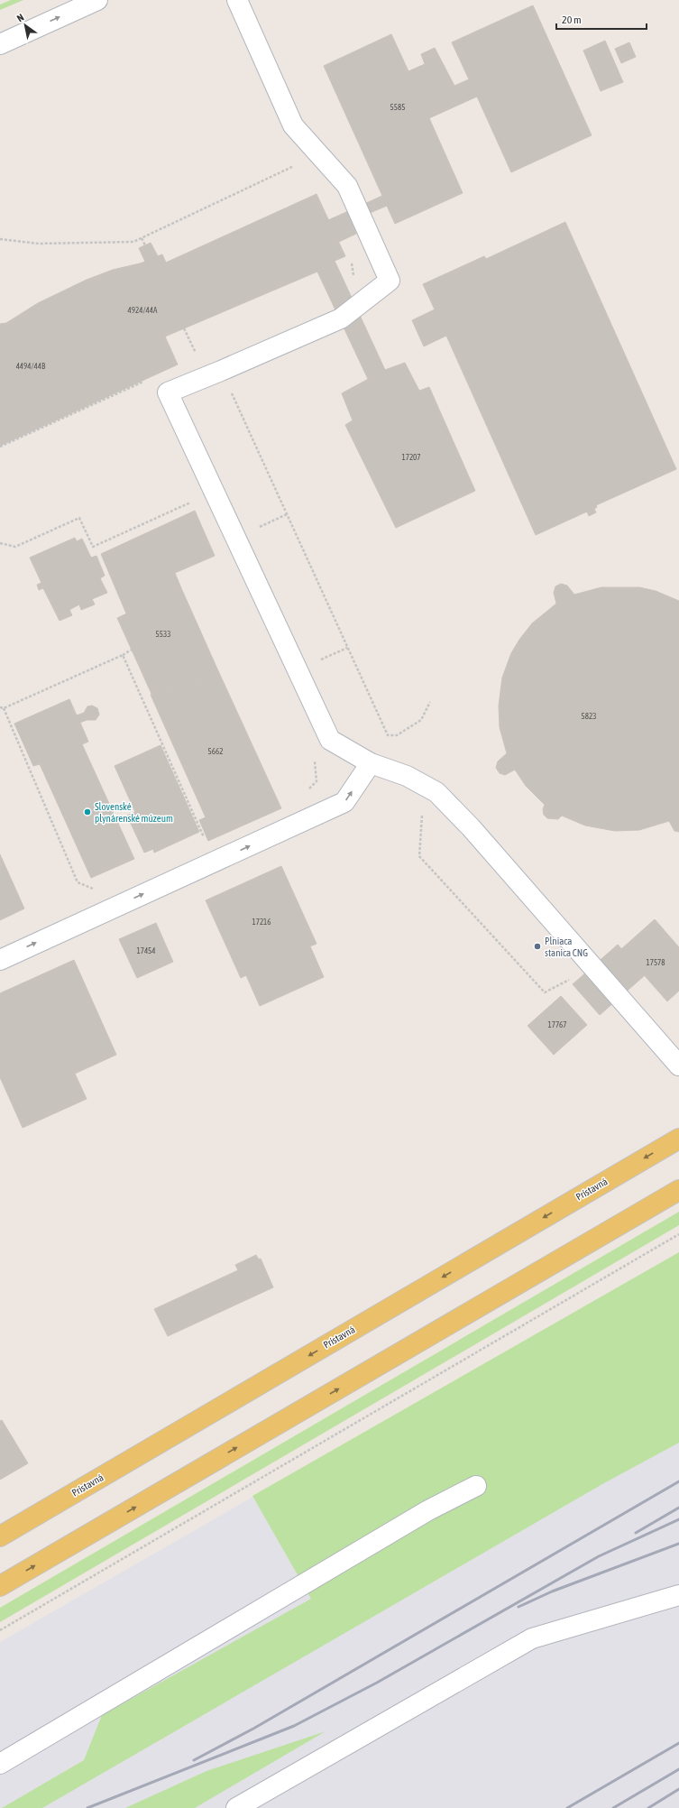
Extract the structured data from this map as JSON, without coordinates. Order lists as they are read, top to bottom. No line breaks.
{"streets":{"main road":["Prístavná"]},"places":["Slovenské plynárenské múzeum","Plniaca stanica CNG"],"house_numbers":["5585","4924/44A","4494/44B","17207","5533","5823","5662","17216","17454","17578","17767"],"scale_bar":"20 m","north":"top left"}
